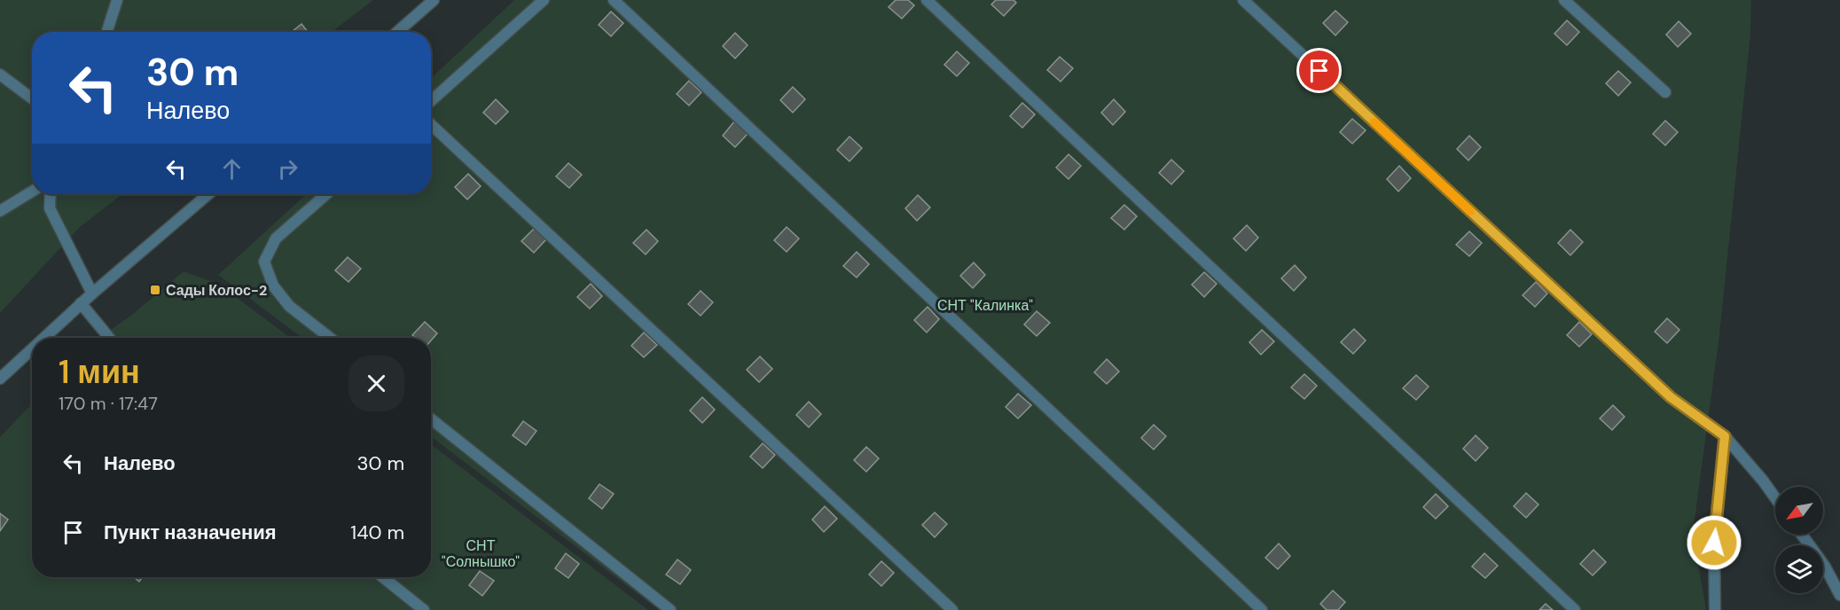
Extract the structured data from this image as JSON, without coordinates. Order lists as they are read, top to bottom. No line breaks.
{"parks":["СНТ \"Калинка\"","СНТ \"Солнышко\""],"places":{"transit":["Сады Колос-2"]},"north":"bottom left","page":{"turn":["30 m","Налево"],"heading":["1 мин","170 m · 17:47"],"list":[{"name":"Налево","value":"30 m"},{"name":"Пункт назначения","value":"140 m"}]}}
